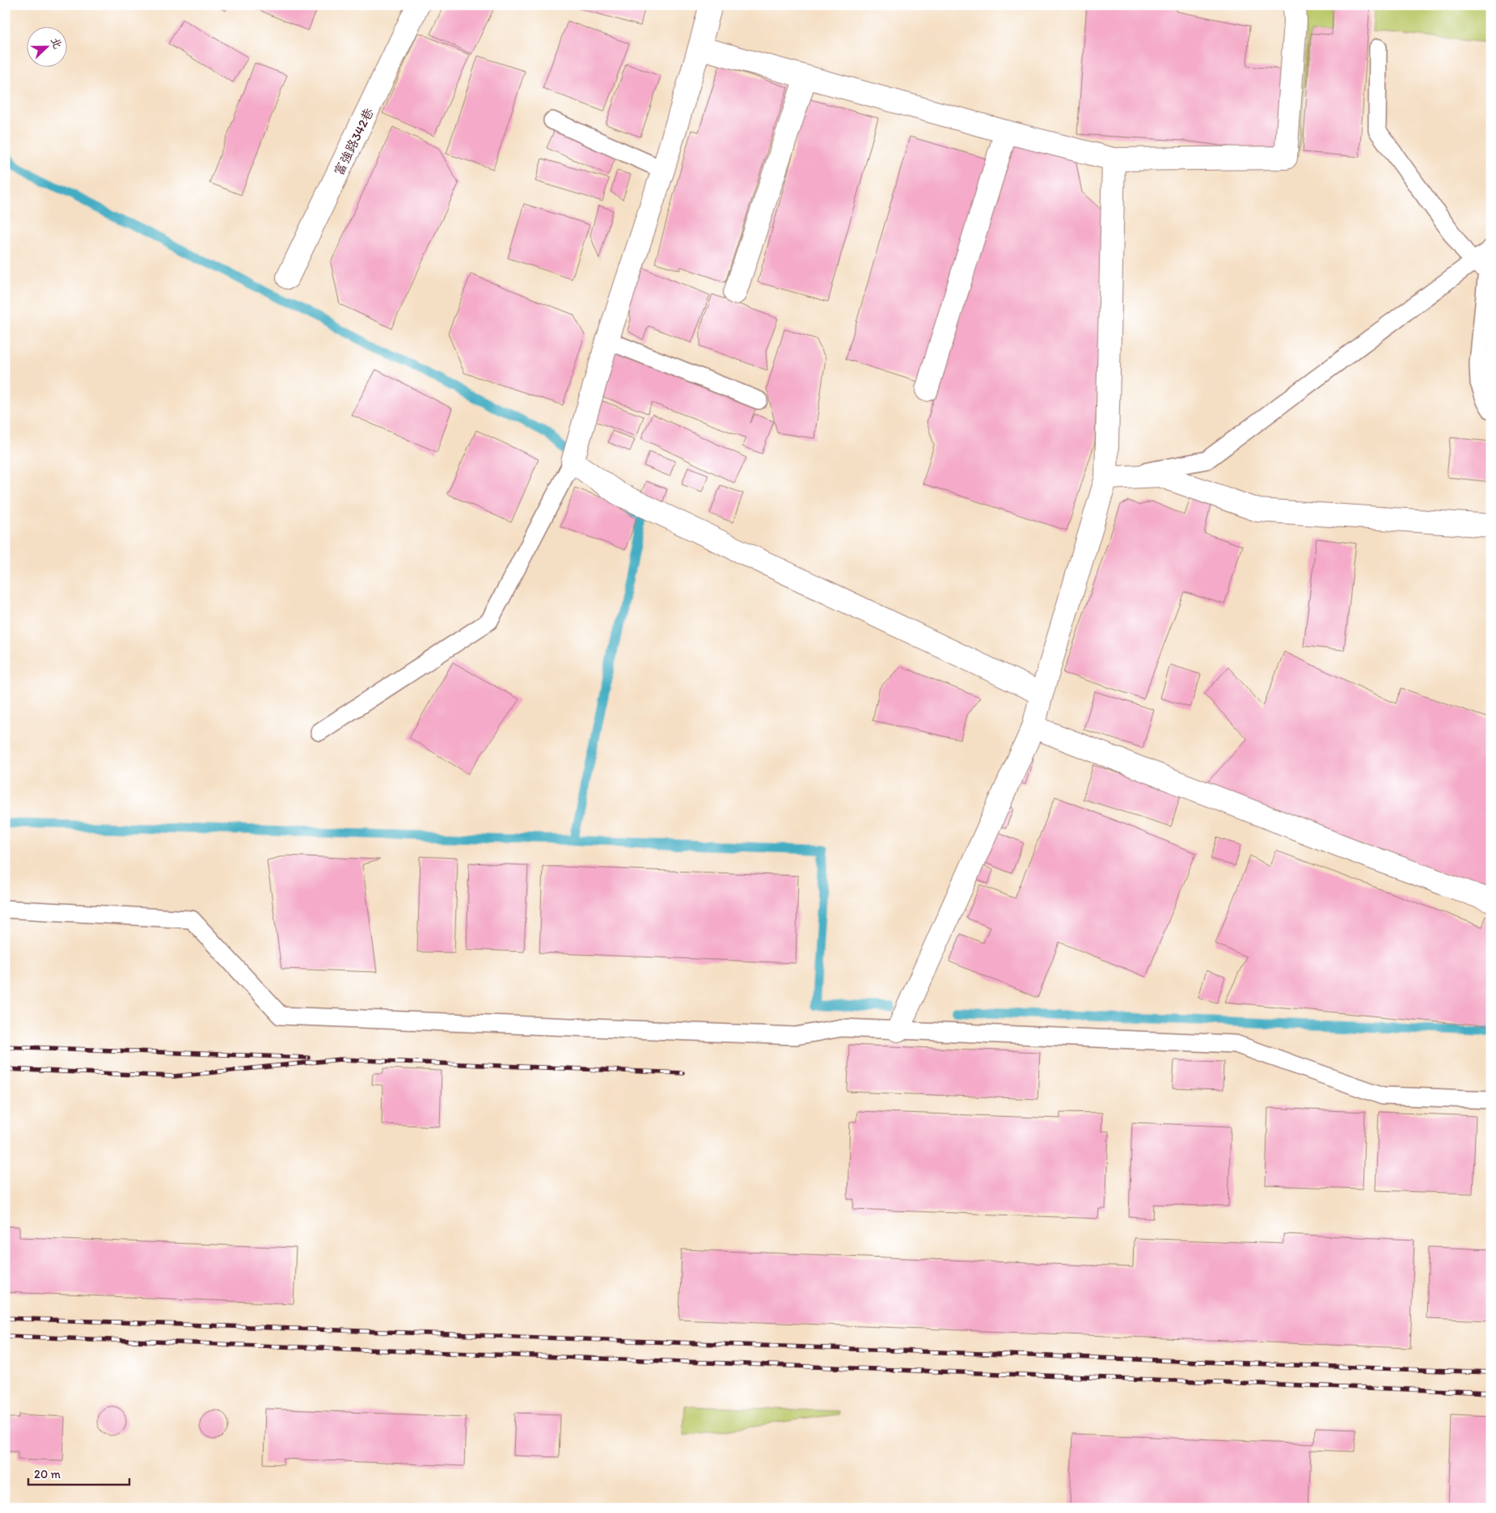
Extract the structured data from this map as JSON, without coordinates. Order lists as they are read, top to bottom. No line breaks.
{"streets":{"street":["富強路342巷"]},"scale_bar":"20 m","north":"right"}
